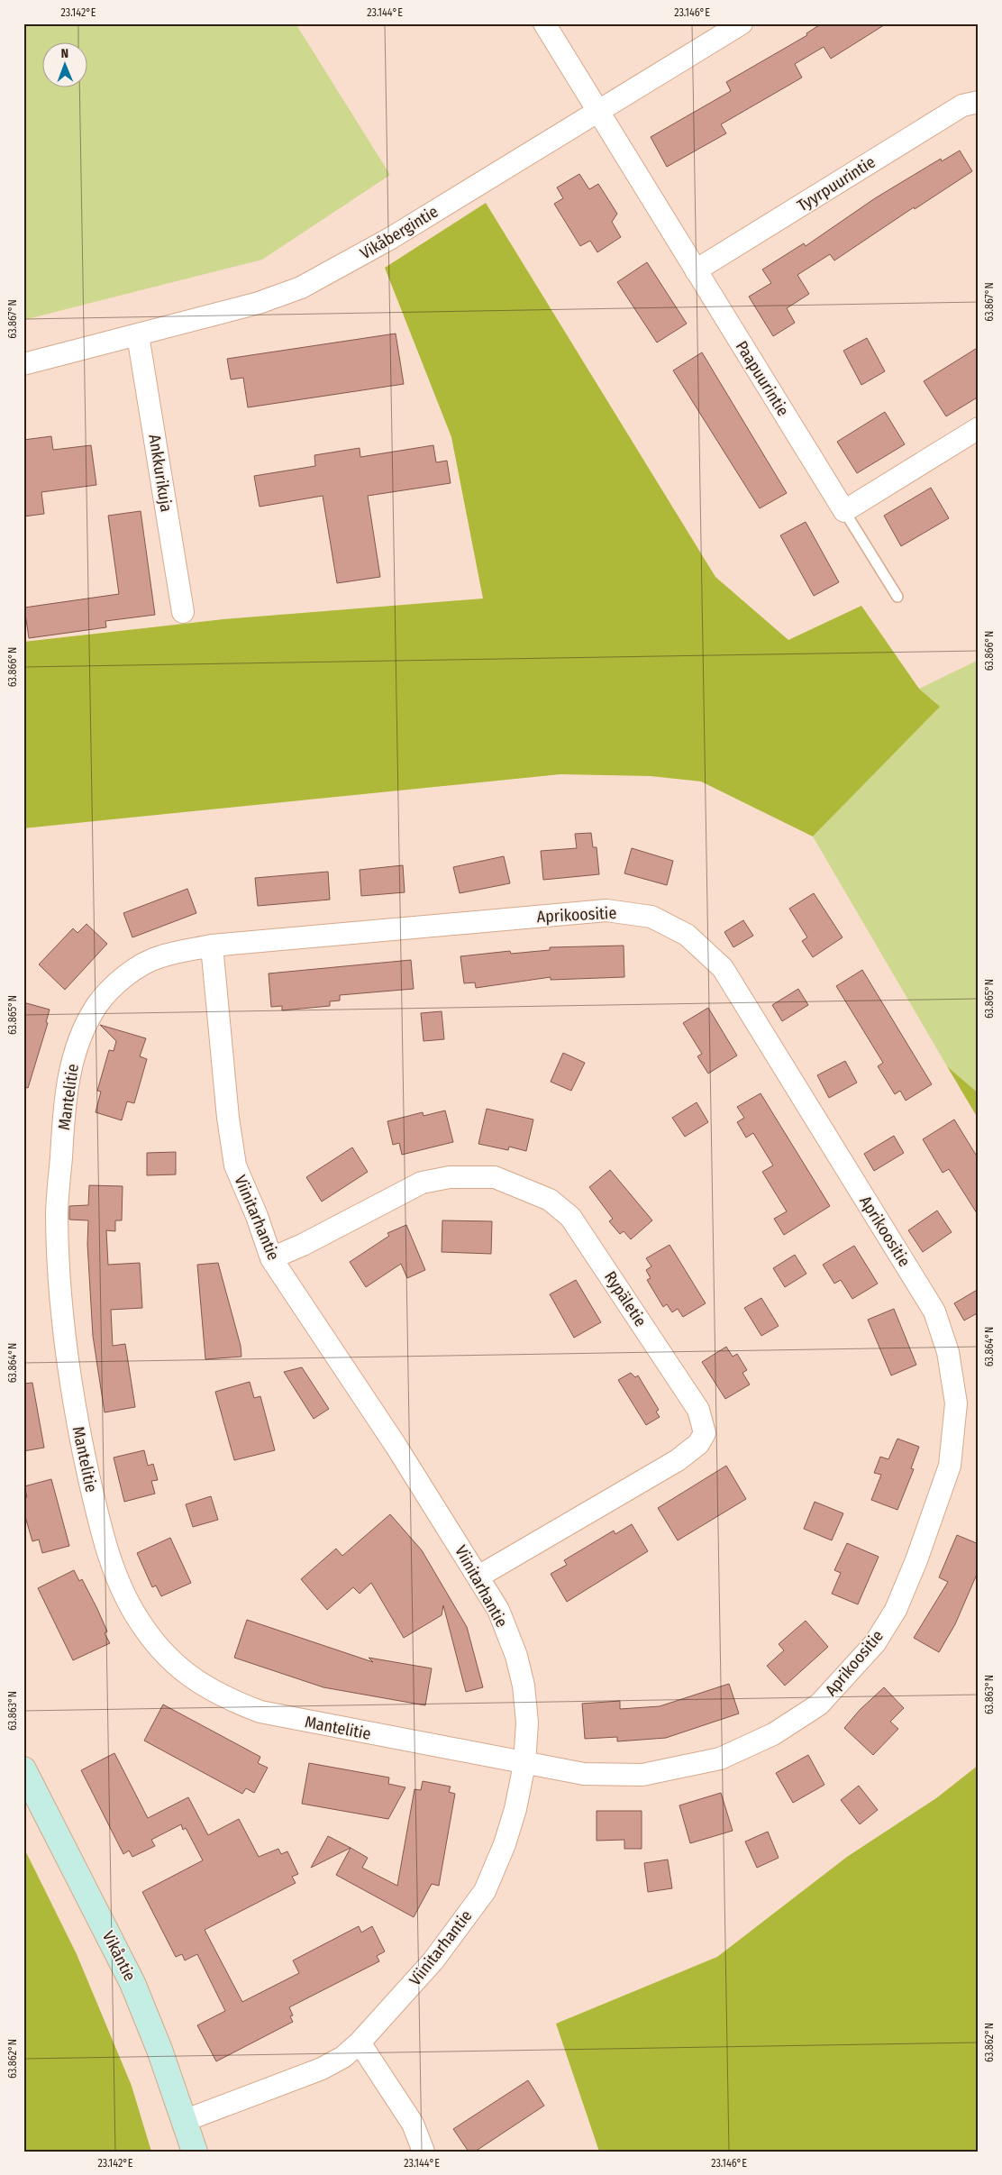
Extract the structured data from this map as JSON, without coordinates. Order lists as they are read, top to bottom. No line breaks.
{"streets":{"street":["Tyyrpuurintie","Vikåbergintie","Paapuurintie","Ankkurikuja","Aprikoositie","Mantelitie","Viinitarhantie","Rypäletie","Vikåntie"]},"crossings":[["Tyyrpuurintie","Paapuurintie"],["Vikåbergintie","Paapuurintie"],["Vikåbergintie","Ankkurikuja"],["Aprikoositie","Mantelitie"],["Aprikoositie","Viinitarhantie"],["Mantelitie","Viinitarhantie"],["Viinitarhantie","Rypäletie"],["Viinitarhantie","Vikåntie"]],"north":"top","coordinates":["23.142°E","23.144°E","23.146°E","63.867°N","63.866°N","63.865°N","63.864°N","63.863°N","63.862°N"]}
